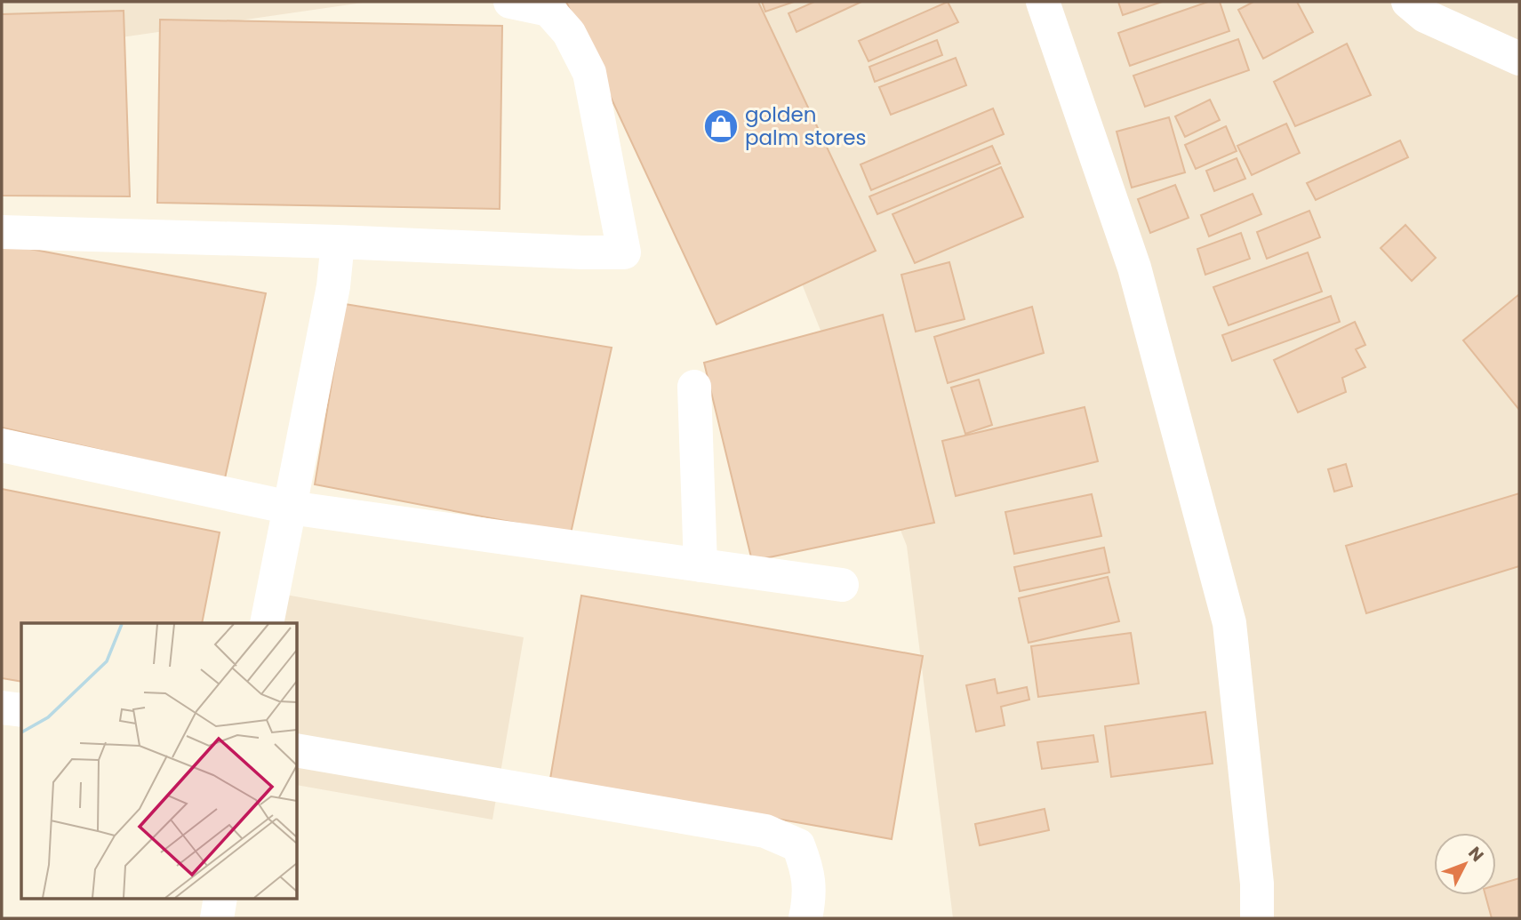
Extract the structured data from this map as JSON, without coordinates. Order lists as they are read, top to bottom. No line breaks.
{"places":{"shop":["golden palm stores"]},"north":"top right"}
